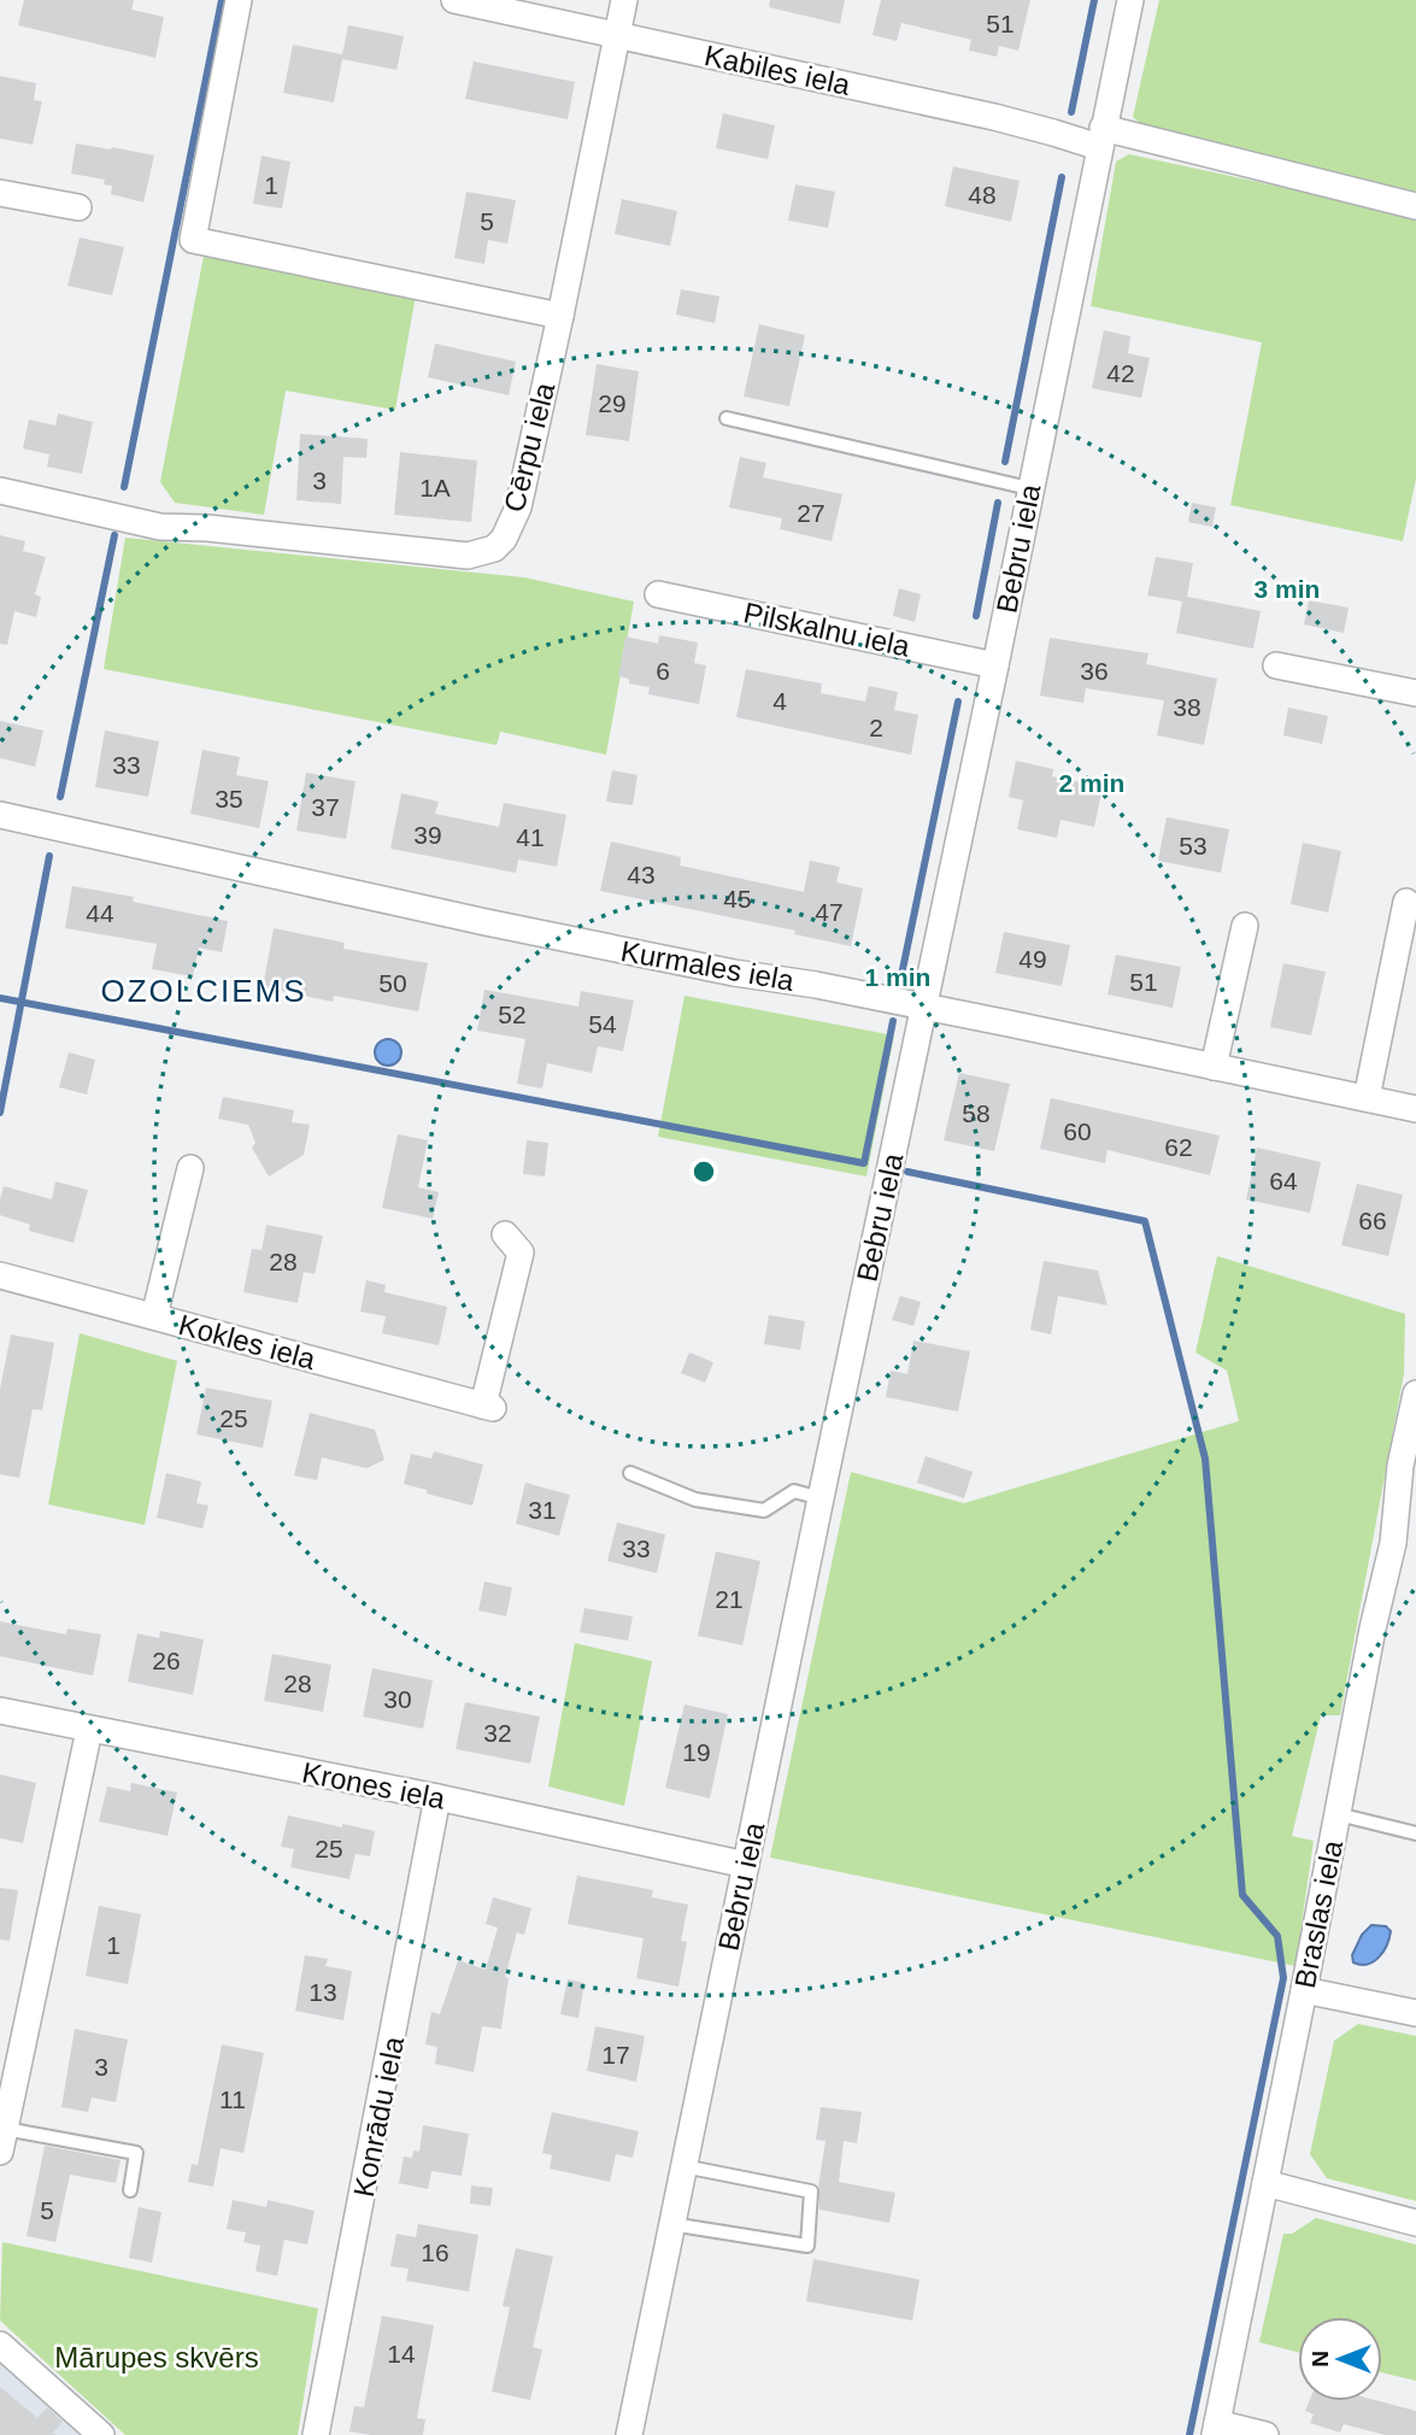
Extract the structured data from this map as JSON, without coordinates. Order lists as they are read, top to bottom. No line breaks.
{"streets":{"street":["Kabiles iela","Cērpu iela","Bebru iela","Pilskalnu iela","Kurmales iela","Kokles iela","Krones iela","Braslas iela","Konrādu iela"]},"crossings":[["Kabiles iela","Cērpu iela"],["Kabiles iela","Bebru iela"],["Bebru iela","Pilskalnu iela"],["Bebru iela","Kurmales iela"],["Bebru iela","Krones iela"],["Krones iela","Konrādu iela"]],"districts":["OZOLCIEMS"],"parks":["Mārupes skvērs"],"house_numbers":["51","1","48","5","42","29","3","1A","27","6","36","4","38","2","33","35","37","39","41","53","43","45","47","44","49","51","50","52","54","58","60","62","64","66","28","25","31","33","21","26","28","30","32","19","25","1","13","17","3","11","5","16","14"],"north":"left","rings":["3 min","2 min","1 min"]}
